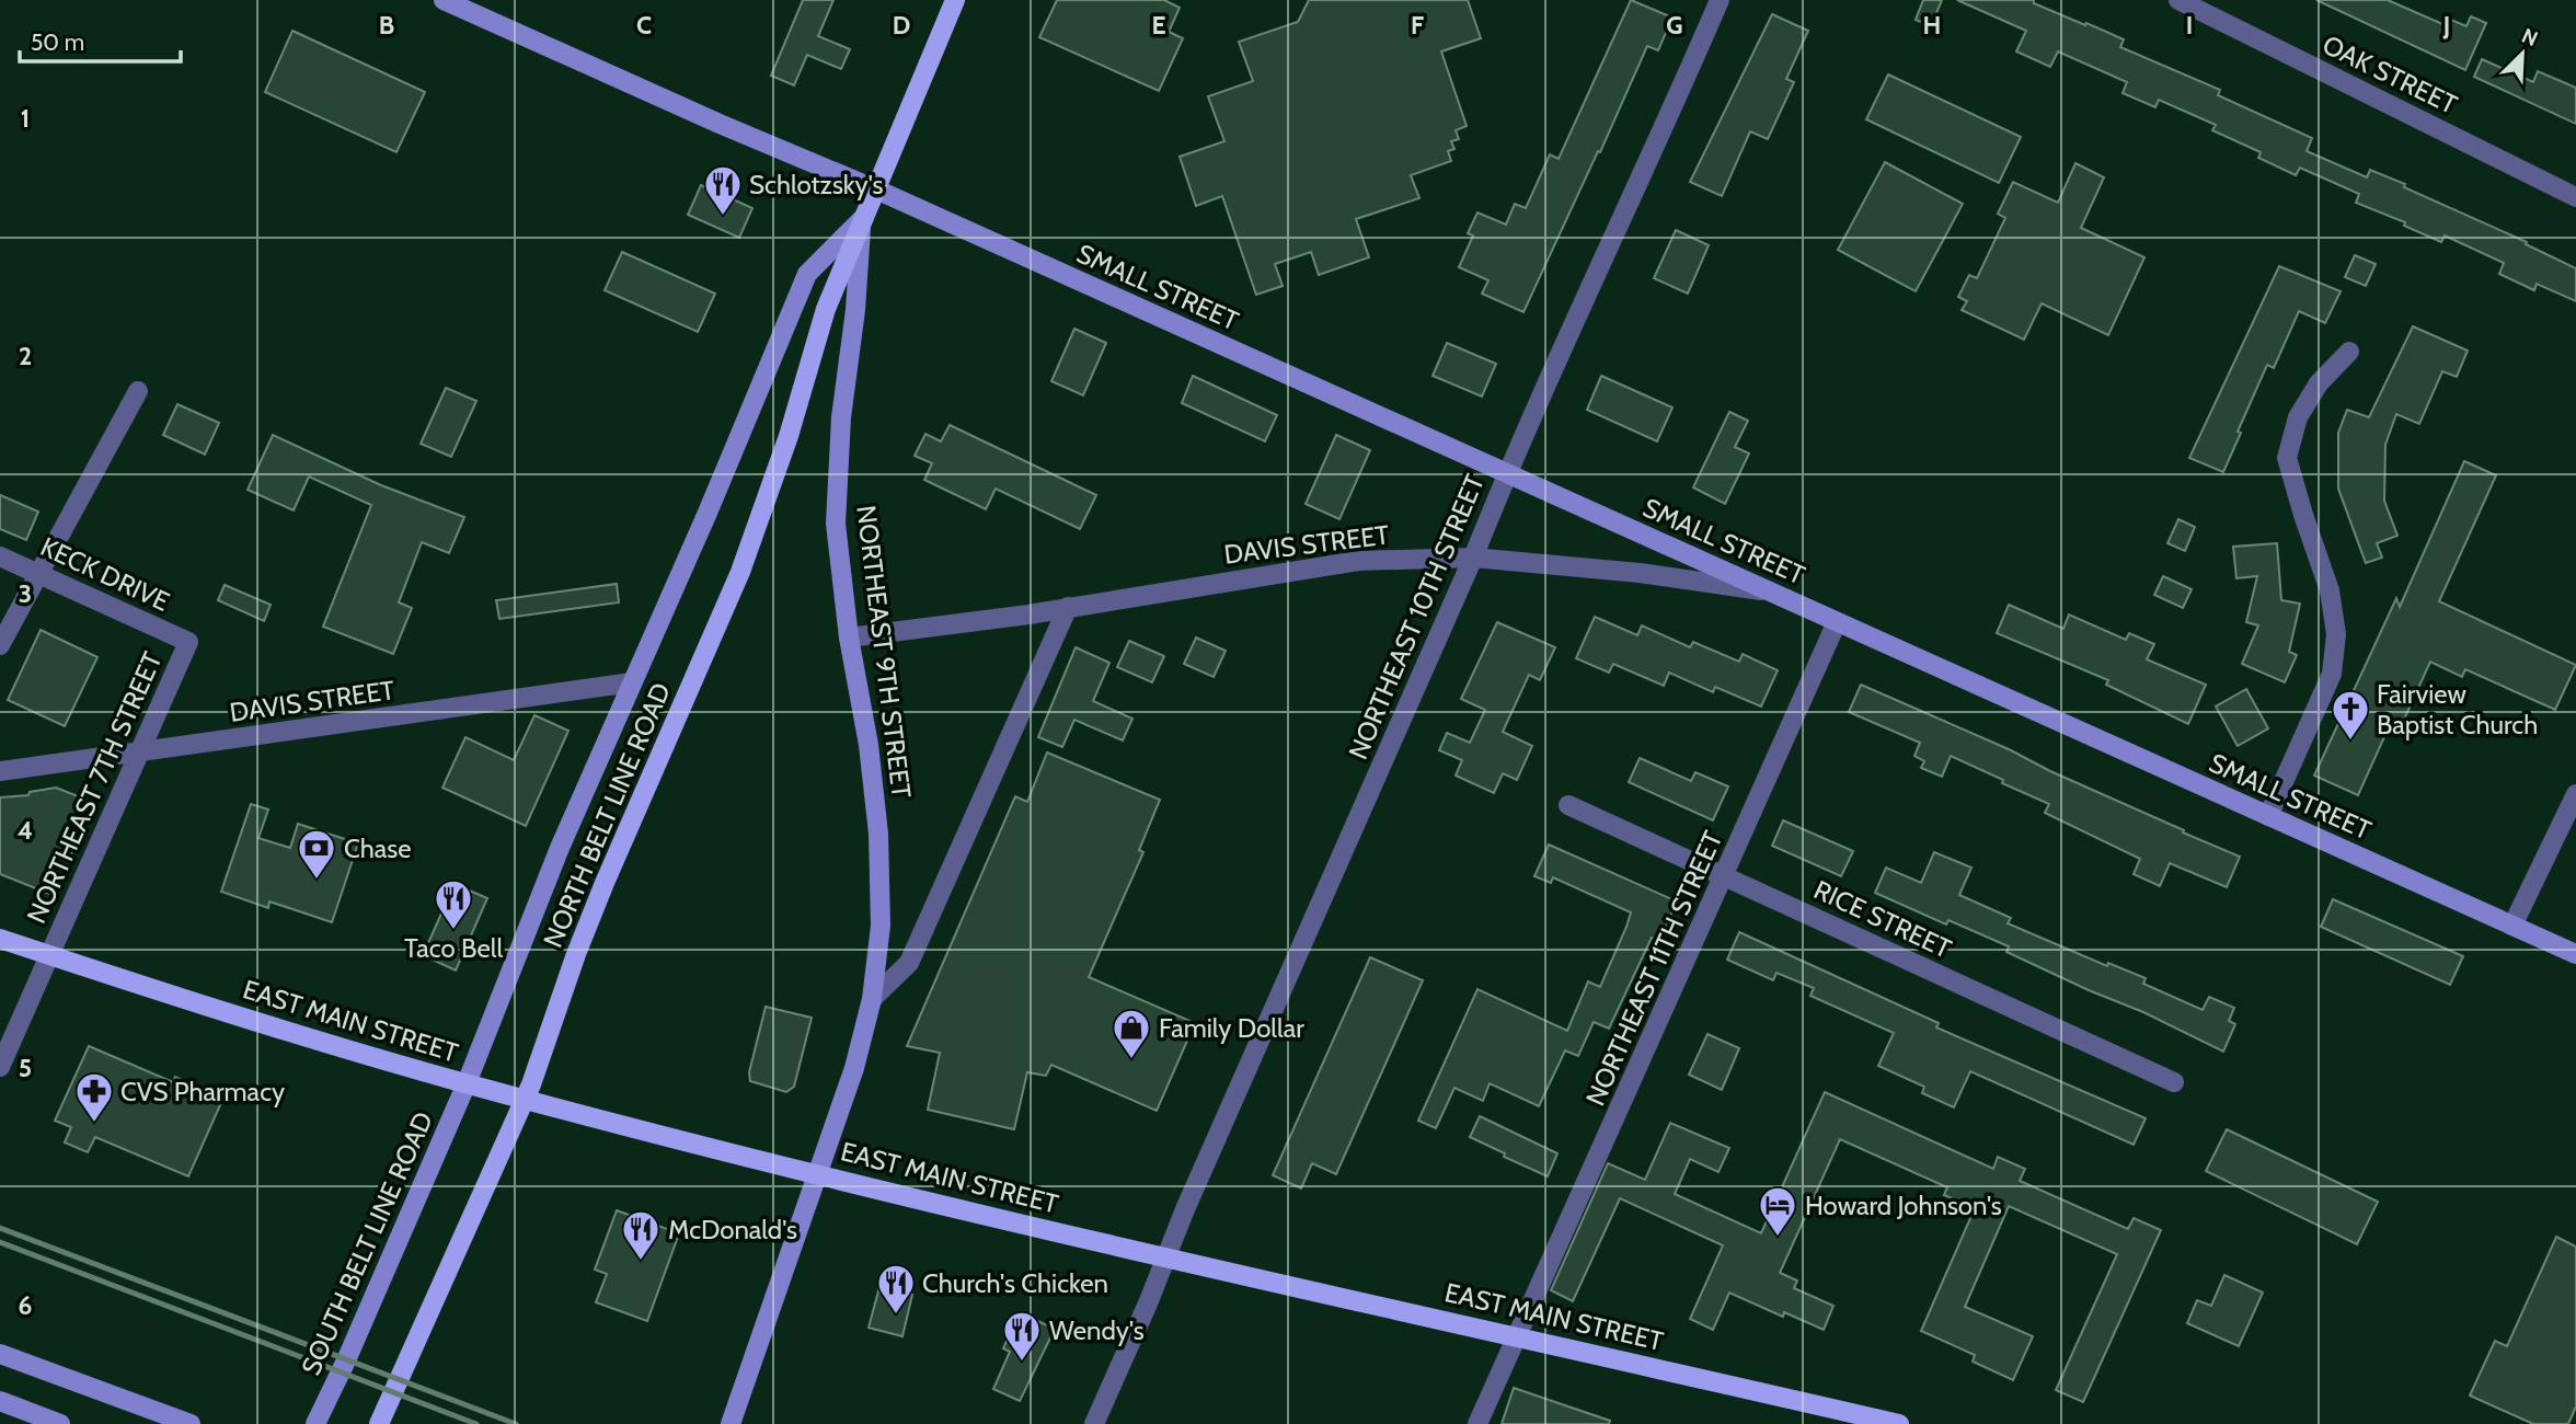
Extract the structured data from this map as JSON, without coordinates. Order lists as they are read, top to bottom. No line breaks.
{"streets":{"main road":["NORTH BELT LINE ROAD","EAST MAIN STREET"],"street":["OAK STREET","SMALL STREET","DAVIS STREET","KECK DRIVE","NORTHEAST 10TH STREET","NORTHEAST 9TH STREET","NORTHEAST 7TH STREET","RICE STREET","NORTHEAST 11TH STREET","SOUTH BELT LINE ROAD"]},"crossings":[["SMALL STREET","DAVIS STREET"],["SMALL STREET","NORTHEAST 10TH STREET"],["SMALL STREET","NORTH BELT LINE ROAD"],["SMALL STREET","NORTHEAST 11TH STREET"],["DAVIS STREET","NORTHEAST 10TH STREET"],["DAVIS STREET","NORTHEAST 9TH STREET"],["DAVIS STREET","NORTHEAST 7TH STREET"],["DAVIS STREET","NORTH BELT LINE ROAD"],["KECK DRIVE","NORTHEAST 7TH STREET"],["NORTHEAST 10TH STREET","EAST MAIN STREET"],["NORTHEAST 9TH STREET","NORTH BELT LINE ROAD"],["NORTHEAST 9TH STREET","EAST MAIN STREET"],["NORTHEAST 7TH STREET","EAST MAIN STREET"],["NORTH BELT LINE ROAD","EAST MAIN STREET"],["NORTH BELT LINE ROAD","SOUTH BELT LINE ROAD"],["RICE STREET","NORTHEAST 11TH STREET"],["NORTHEAST 11TH STREET","EAST MAIN STREET"],["EAST MAIN STREET","SOUTH BELT LINE ROAD"]],"places":{"restaurant":["Schlotzsky's","Taco Bell","McDonald's","Church's Chicken","Wendy's"],"church":["Fairview Baptist Church"],"bank":["Chase"],"shop":["Family Dollar"],"pharmacy":["CVS Pharmacy"],"hotel":["Howard Johnson's"]},"scale_bar":"50 m","north":"top right","grid":{"columns":["B","C","D","E","F","G","H","I","J"],"rows":["1","2","3","4","5","6"]}}
